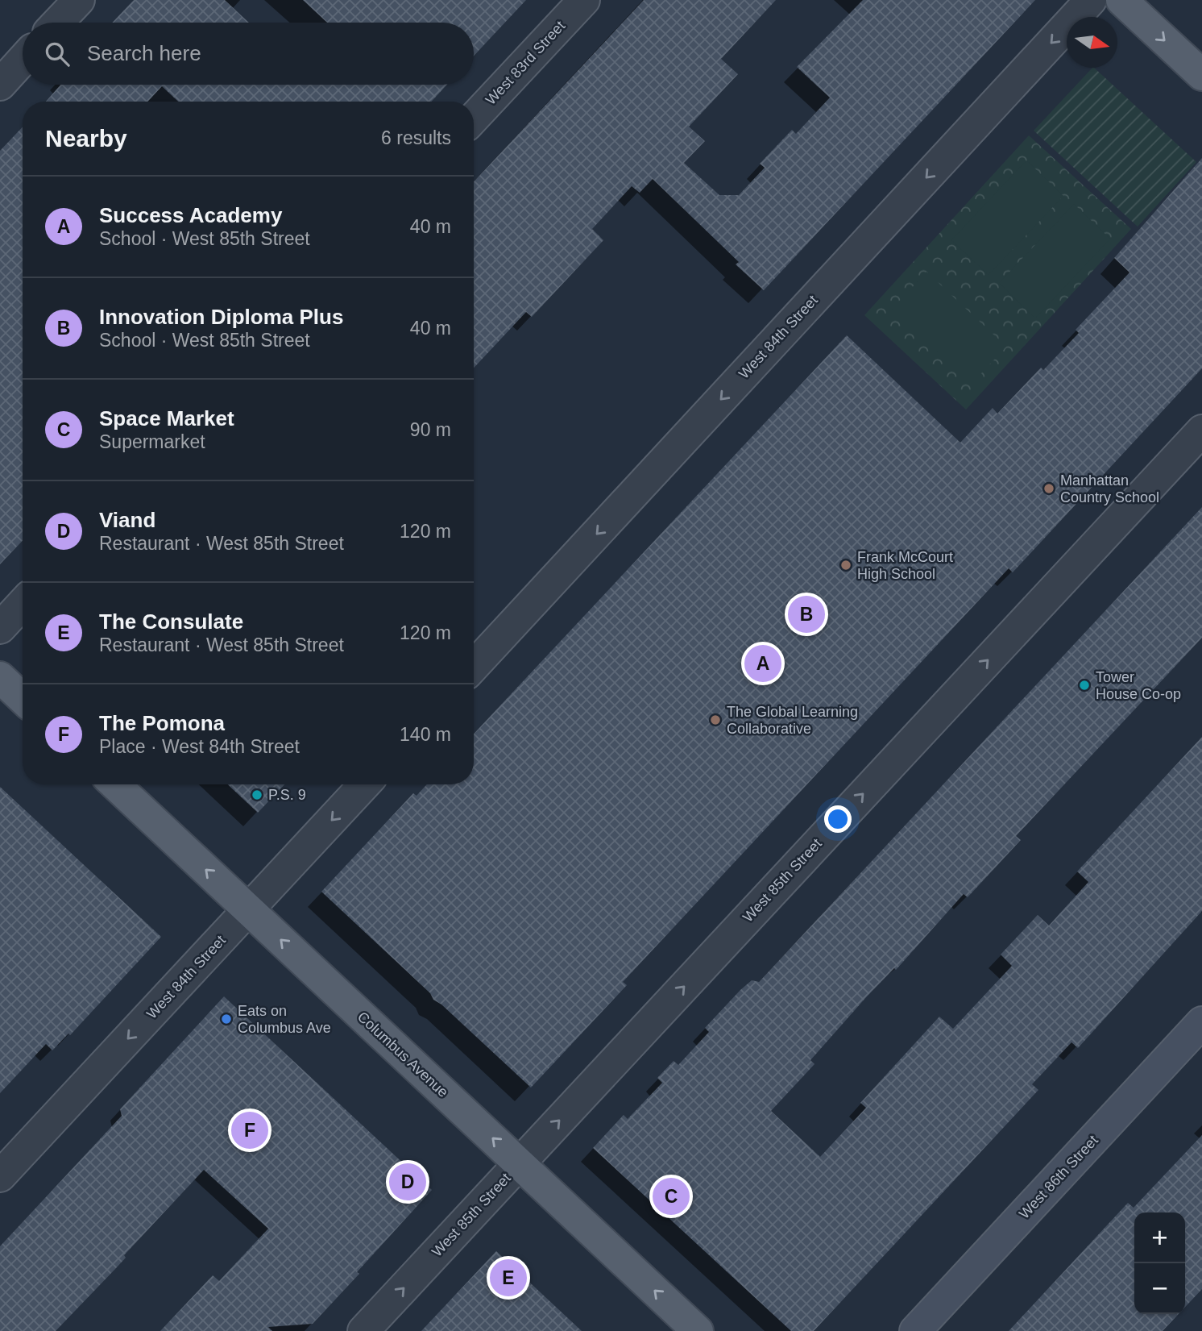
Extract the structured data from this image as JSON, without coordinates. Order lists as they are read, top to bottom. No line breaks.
{"streets":{"main road":["Columbus Avenue","West 86th Street"],"street":["West 83rd Street","West 84th Street","West 85th Street"]},"crossings":[["West 84th Street","Columbus Avenue"],["West 85th Street","Columbus Avenue"]],"one_way":["West 84th Street","West 85th Street","Columbus Avenue"],"places":["Manhattan Country School","Frank McCourt High School","Tower House Co-op","The Global Learning Collaborative","P.S. 9","Eats on Columbus Ave"],"north":"right","page":{"search":"Search here","heading":["Nearby","6 results"],"list":[{"mark":"A","name":"Success Academy","note":"School · West 85th Street","value":"40 m"},{"mark":"B","name":"Innovation Diploma Plus","note":"School · West 85th Street","value":"40 m"},{"mark":"C","name":"Space Market","note":"Supermarket","value":"90 m"},{"mark":"D","name":"Viand","note":"Restaurant · West 85th Street","value":"120 m"},{"mark":"E","name":"The Consulate","note":"Restaurant · West 85th Street","value":"120 m"},{"mark":"F","name":"The Pomona","note":"Place · West 84th Street","value":"140 m"}],"pins":["B","A","F","D","C","E"],"map_buttons":["+","−"]}}
